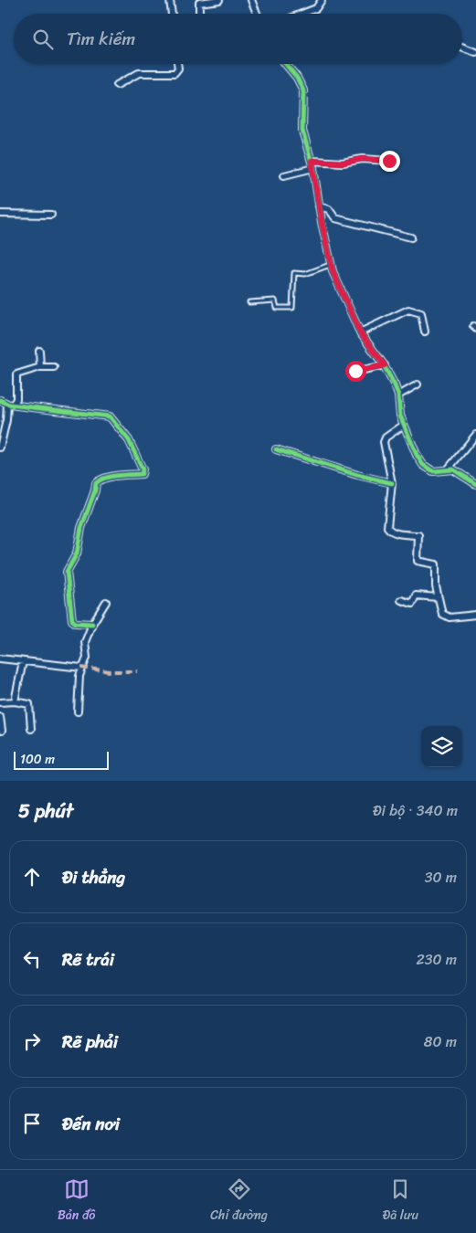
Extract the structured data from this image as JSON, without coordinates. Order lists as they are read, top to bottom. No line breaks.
{"scale_bar":"100 m","page":{"search":"Tìm kiếm","scale":"100 m","heading":["5 phút","Đi bộ · 340 m"],"list":[["Đi thẳng","30 m"],["Rẽ trái","230 m"],["Rẽ phải","80 m"],"Đến nơi"],"nav":["Bản đồ","Chỉ đường","Đã lưu"]}}
